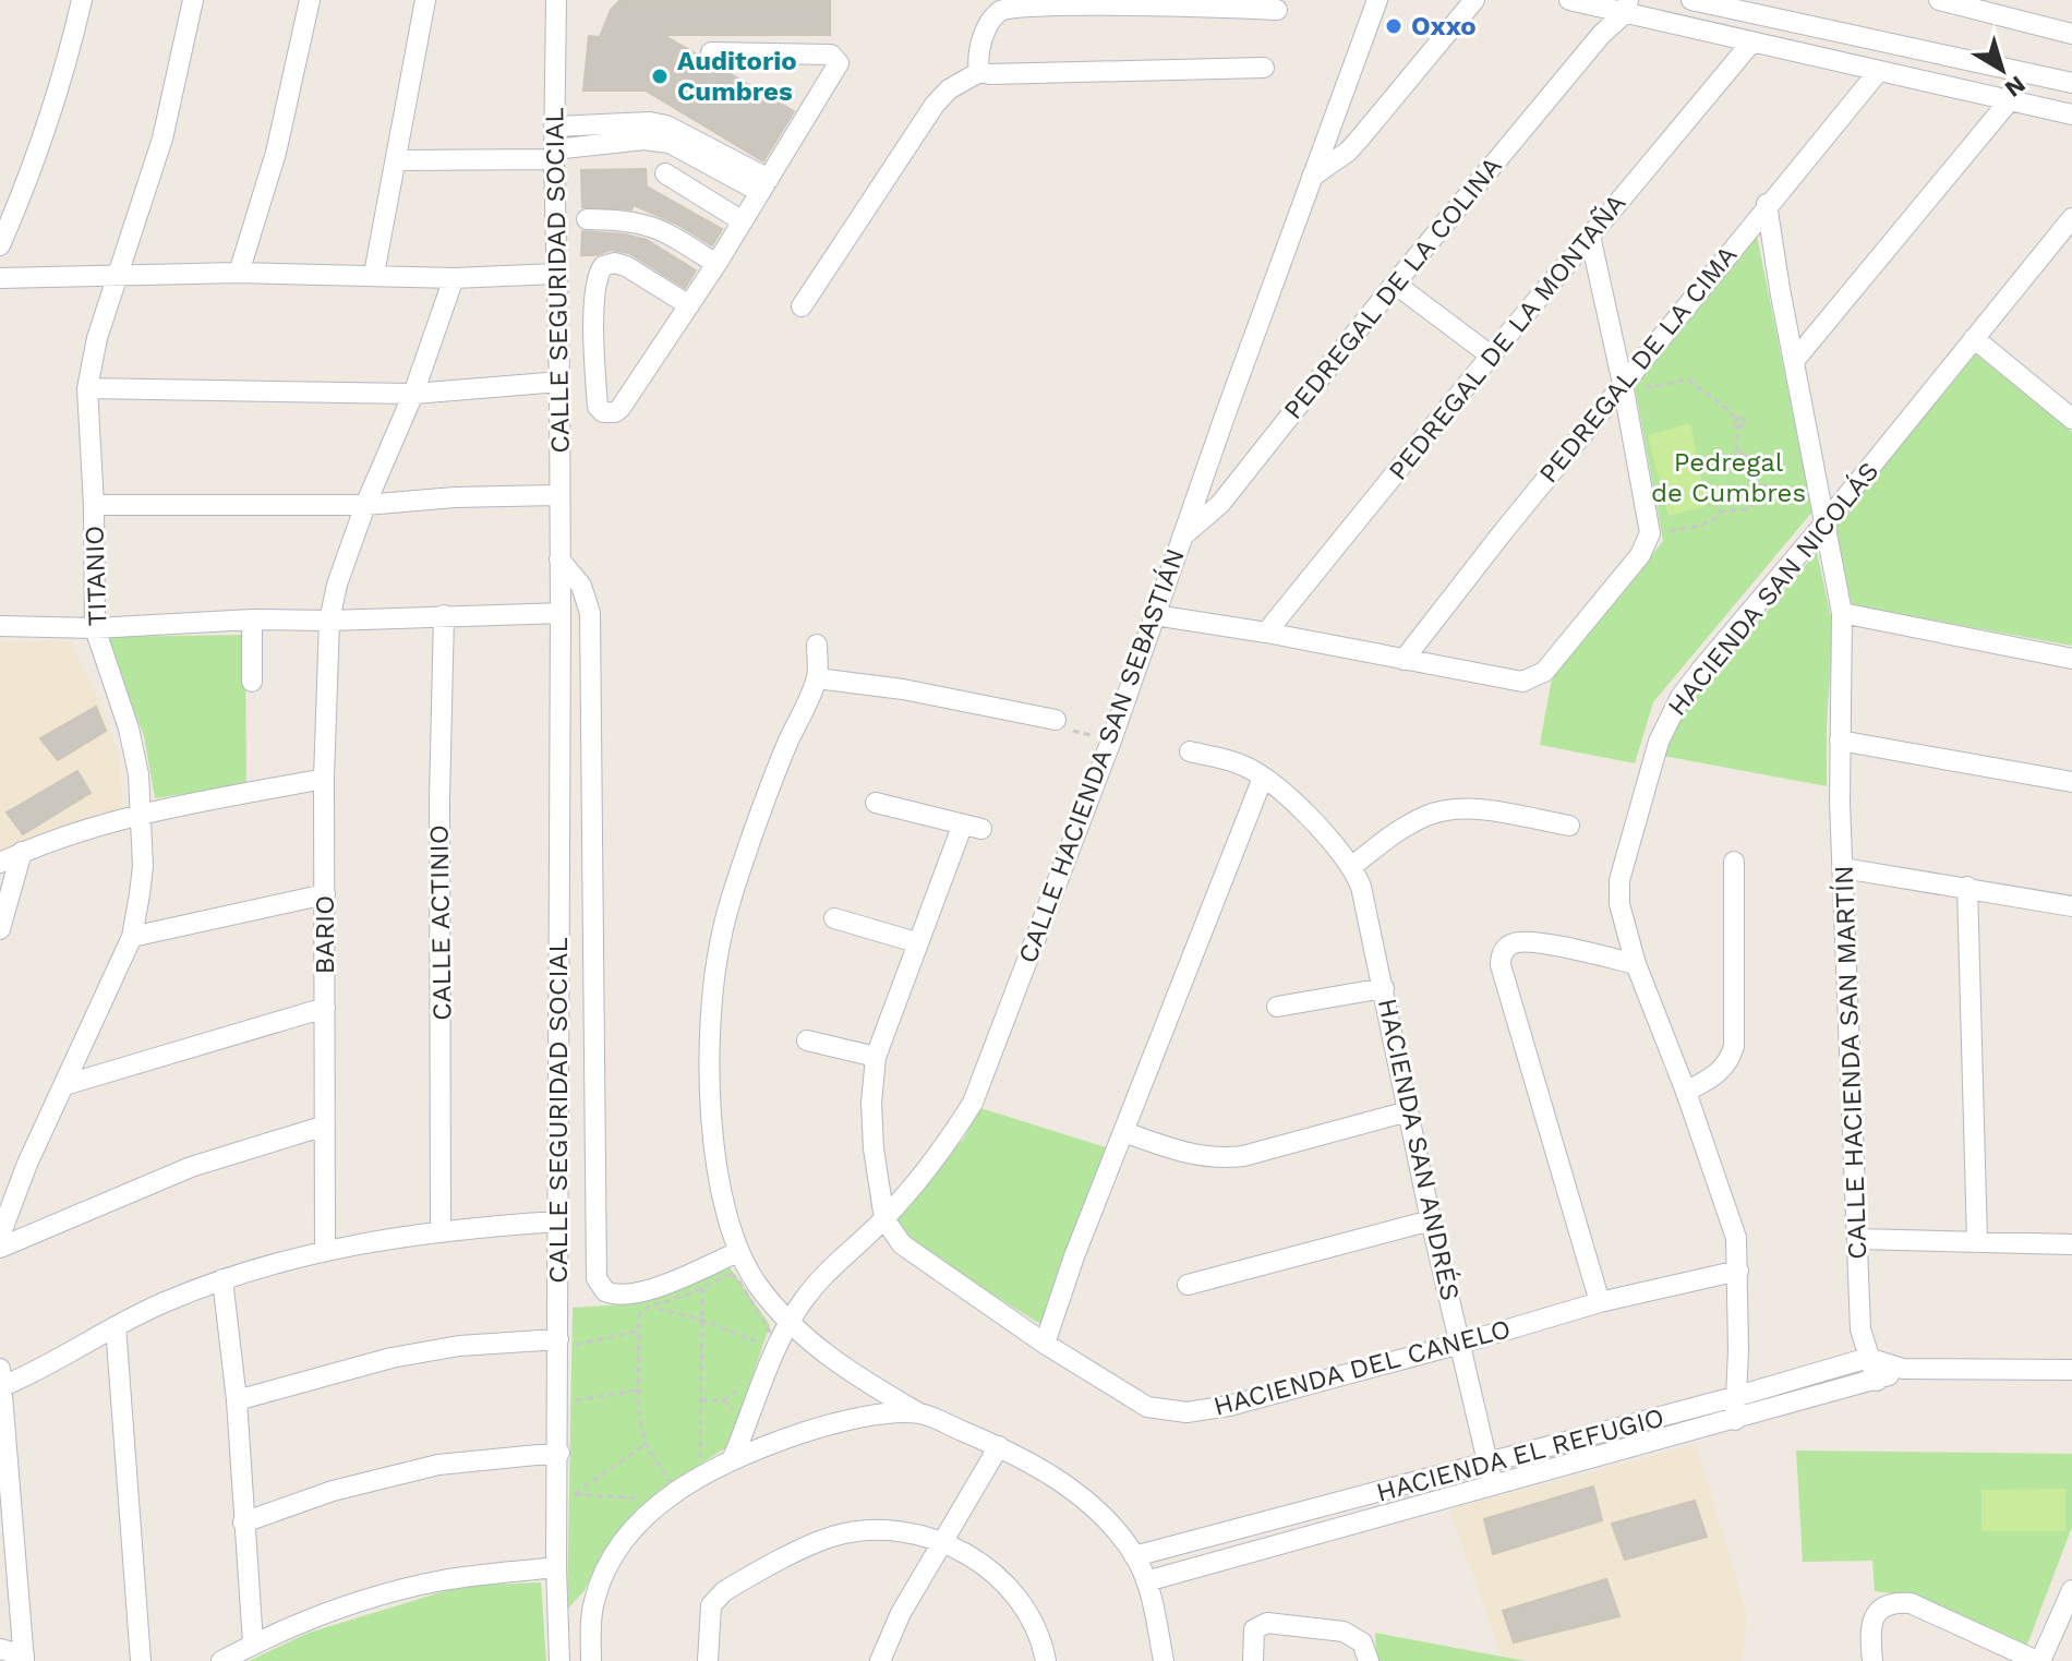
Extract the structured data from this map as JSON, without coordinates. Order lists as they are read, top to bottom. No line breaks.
{"streets":{"street":["CALLE SEGURIDAD SOCIAL","PEDREGAL DE LA COLINA","PEDREGAL DE LA MONTAÑA","PEDREGAL DE LA CIMA","TITANIO","HACIENDA SAN NICOLÁS","CALLE HACIENDA SAN SEBASTIÁN","CALLE ACTINIO","BARIO","CALLE HACIENDA SAN MARTÍN","HACIENDA SAN ANDRÉS","HACIENDA DEL CANELO","HACIENDA EL REFUGIO"]},"crossings":[["PEDREGAL DE LA COLINA","CALLE HACIENDA SAN SEBASTIÁN"],["PEDREGAL DE LA CIMA","CALLE HACIENDA SAN MARTÍN"],["HACIENDA SAN NICOLÁS","CALLE HACIENDA SAN MARTÍN"],["HACIENDA SAN NICOLÁS","HACIENDA DEL CANELO"],["HACIENDA SAN NICOLÁS","HACIENDA EL REFUGIO"],["CALLE HACIENDA SAN SEBASTIÁN","HACIENDA DEL CANELO"],["CALLE HACIENDA SAN MARTÍN","HACIENDA EL REFUGIO"],["HACIENDA SAN ANDRÉS","HACIENDA DEL CANELO"],["HACIENDA SAN ANDRÉS","HACIENDA EL REFUGIO"]],"parks":["Pedregal de Cumbres"],"places":["Oxxo","Auditorio Cumbres"],"north":"bottom right"}
